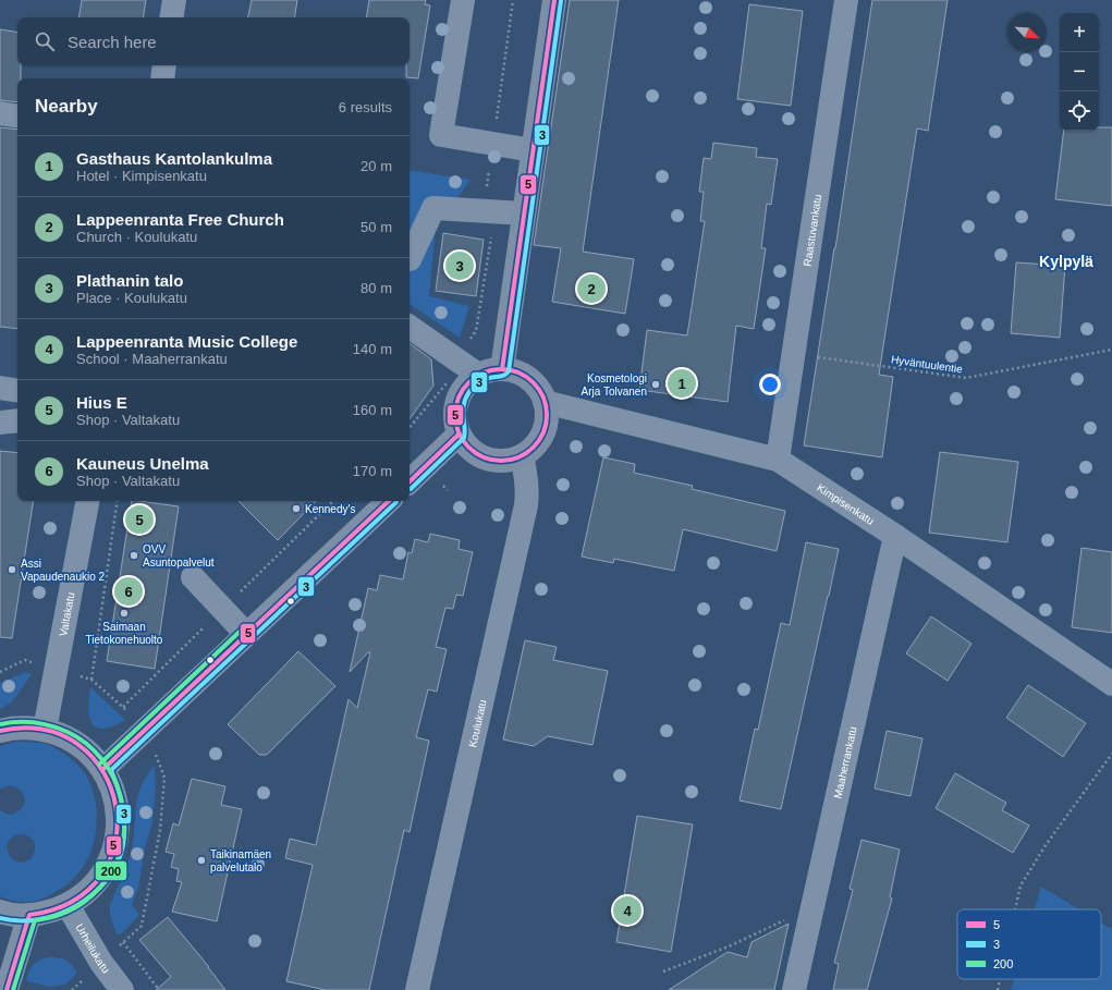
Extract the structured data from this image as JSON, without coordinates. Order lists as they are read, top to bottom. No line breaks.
{"streets":{"street":["Raastuvankatu","Kimpisenkatu","Valtakatu","Koulukatu","Maaherrankatu","Urheilukatu"],"path":["Hyväntuulentie"]},"crossings":[["Raastuvankatu","Kimpisenkatu"],["Kimpisenkatu","Koulukatu"],["Kimpisenkatu","Maaherrankatu"]],"districts":["Kylpylä"],"places":["Kosmetologi Arja Tolvanen","Kennedy's","OVV Asuntopalvelut","Assi Vapaudenaukio 2","Saimaan Tietokonehuolto","Taikinamäen palvelutalo"],"lines":["transit line 5","transit line 3","transit line 200"],"legend":["5","3","200"],"north":"bottom right","page":{"map_buttons":["+","−"],"search":"Search here","heading":["Nearby","6 results"],"list":[{"mark":"1","name":"Gasthaus Kantolankulma","note":"Hotel · Kimpisenkatu","value":"20 m"},{"mark":"2","name":"Lappeenranta Free Church","note":"Church · Koulukatu","value":"50 m"},{"mark":"3","name":"Plathanin talo","note":"Place · Koulukatu","value":"80 m"},{"mark":"4","name":"Lappeenranta Music College","note":"School · Maaherrankatu","value":"140 m"},{"mark":"5","name":"Hius E","note":"Shop · Valtakatu","value":"160 m"},{"mark":"6","name":"Kauneus Unelma","note":"Shop · Valtakatu","value":"170 m"}],"pins":["3","2","1","5","6","4"]}}
